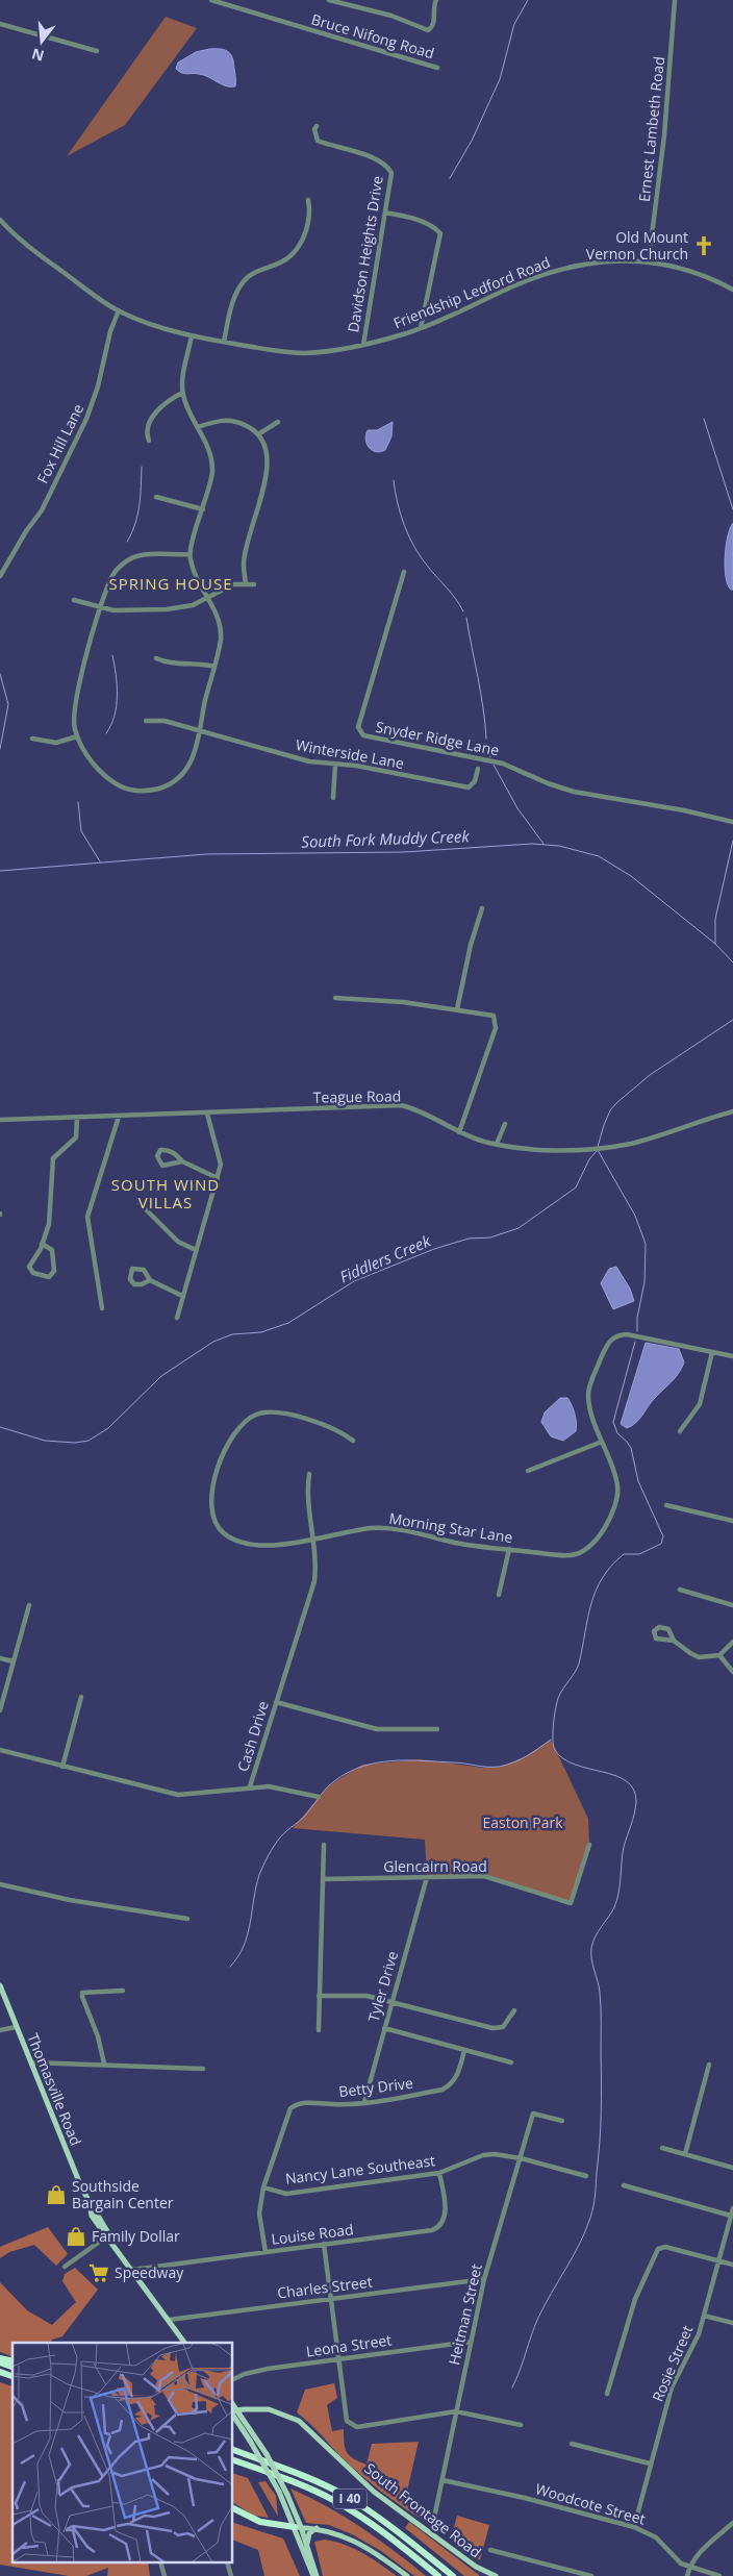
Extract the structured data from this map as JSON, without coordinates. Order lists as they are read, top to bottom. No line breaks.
{"streets":{"highway":["I 40"],"main road":["Thomasville Road","South Frontage Road"],"street":["Bruce Nifong Road","Ernest Lambeth Road","Davidson Heights Drive","Friendship Ledford Road","Fox Hill Lane","Snyder Ridge Lane","Winterside Lane","Teague Road","Morning Star Lane","Cash Drive","Glencairn Road","Tyler Drive","Betty Drive","Nancy Lane Southeast","Louise Road","Charles Street","Heitman Street","Leona Street","Rosie Street","Woodcote Street"]},"crossings":[["Ernest Lambeth Road","Friendship Ledford Road"],["Davidson Heights Drive","Friendship Ledford Road"],["Friendship Ledford Road","Fox Hill Lane"],["Morning Star Lane","Cash Drive"],["Glencairn Road","Tyler Drive"],["Tyler Drive","Betty Drive"],["Betty Drive","Nancy Lane Southeast"],["Betty Drive","Louise Road"],["Thomasville Road","Louise Road"],["Thomasville Road","Charles Street"],["Nancy Lane Southeast","Louise Road"],["Nancy Lane Southeast","Heitman Street"],["Charles Street","Heitman Street"],["Heitman Street","Leona Street"],["Heitman Street","Woodcote Street"],["Rosie Street","Woodcote Street"]],"districts":["SPRING HOUSE","SOUTH WIND VILLAS"],"water":["South Fork Muddy Creek","Fiddlers Creek"],"parks":["Easton Park"],"places":{"church":["Old Mount Vernon Church"],"shop":["Southside Bargain Center","Family Dollar"],"supermarket":["Speedway"]},"north":"bottom"}
